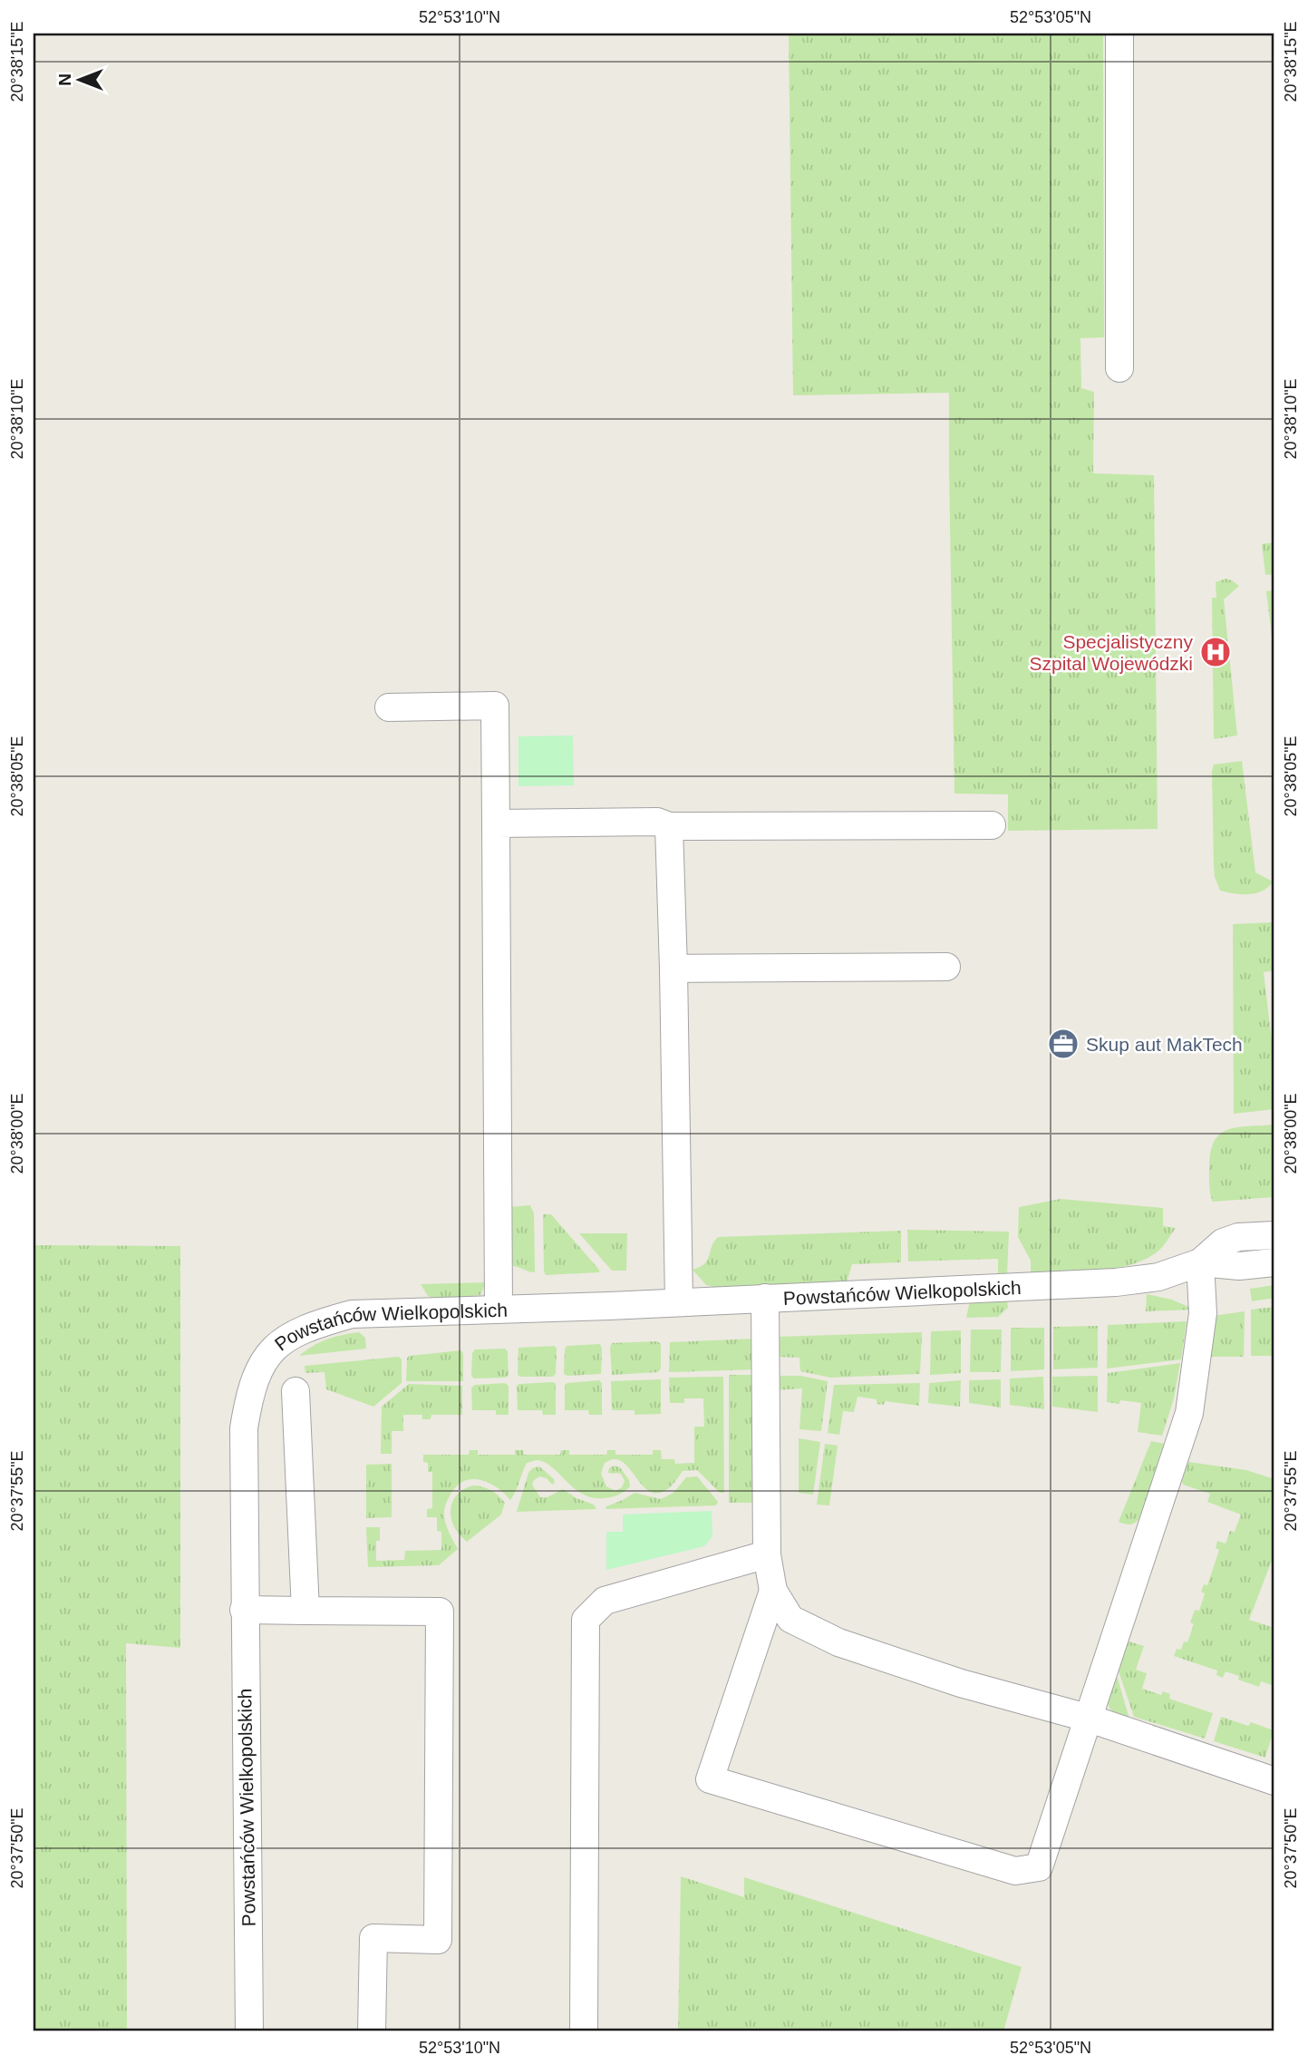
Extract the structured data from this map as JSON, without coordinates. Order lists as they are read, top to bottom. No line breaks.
{"streets":{"street":["Powstańców Wielkopolskich"]},"places":{"hospital":["Specjalistyczny Szpital Wojewódzki"],"office":["Skup aut MakTech"]},"north":"left","coordinates":["52°53'10\"N","52°53'05\"N","20°38'15\"E","20°38'10\"E","20°38'05\"E","20°38'00\"E","20°37'55\"E","20°37'50\"E"]}
